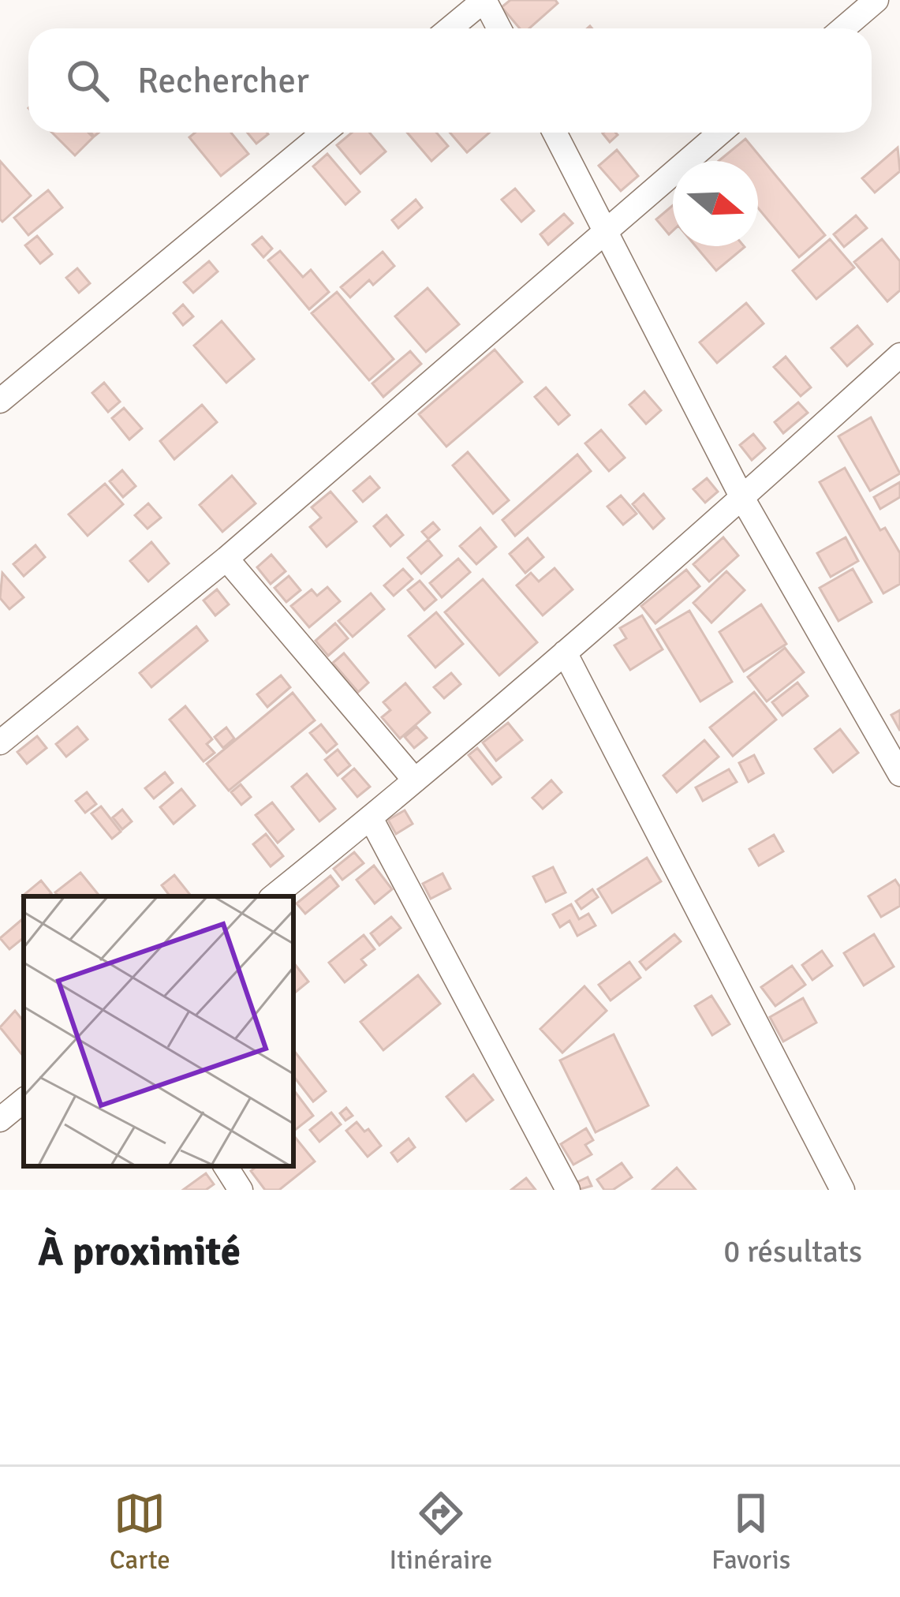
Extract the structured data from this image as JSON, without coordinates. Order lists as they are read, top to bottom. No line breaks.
{"north":"right","page":{"search":"Rechercher","heading":["À proximité","0 résultats"],"nav":["Carte","Itinéraire","Favoris"]}}
